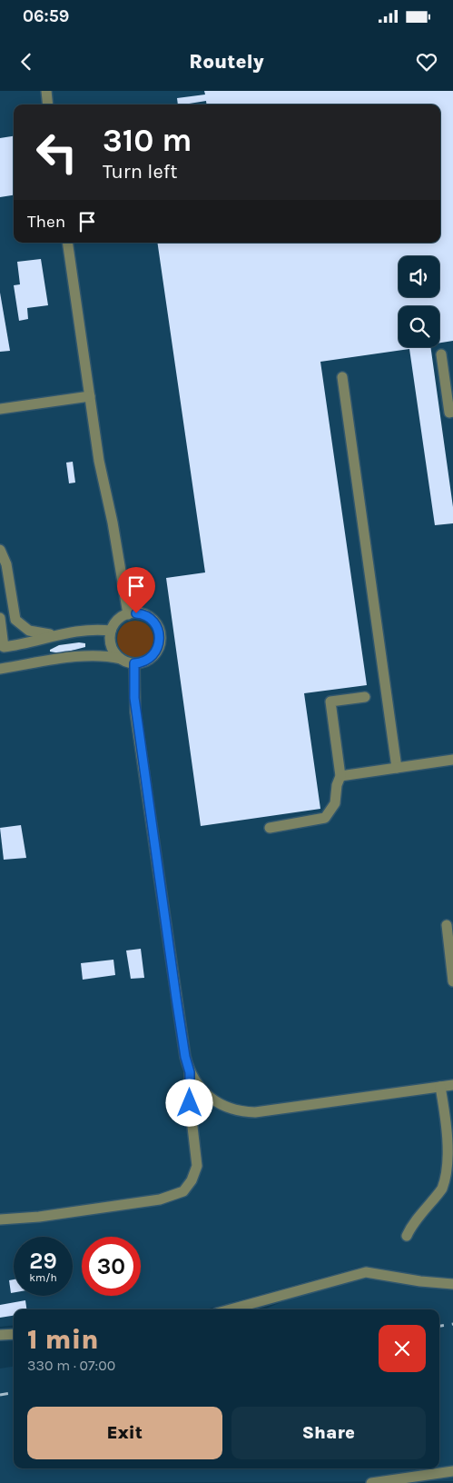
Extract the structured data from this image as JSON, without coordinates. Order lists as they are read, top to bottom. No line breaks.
{"page":{"status":"06:59","header":"Routely","turn":["310 m","Turn left"],"then":"Then","speed":"29 km/h","limit":"30","heading":["1 min","330 m · 07:00"],"buttons":["Exit","Share"]}}
